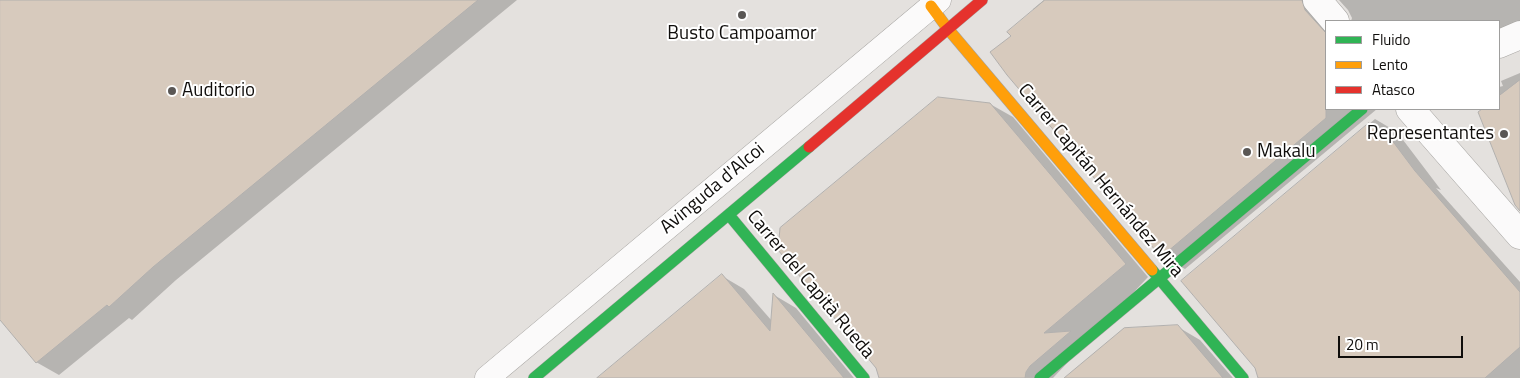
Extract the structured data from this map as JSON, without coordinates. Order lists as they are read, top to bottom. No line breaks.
{"streets":{"street":["Carrer Capitán Hernández Mira","Avinguda d'Alcoi","Carrer del Capità Rueda"]},"crossings":[["Carrer Capitán Hernández Mira","Avinguda d'Alcoi"],["Avinguda d'Alcoi","Carrer del Capità Rueda"]],"places":["Busto Campoamor","Auditorio","Representantes","Makalu"],"legend":["Fluido","Lento","Atasco"],"scale_bar":"20 m"}
